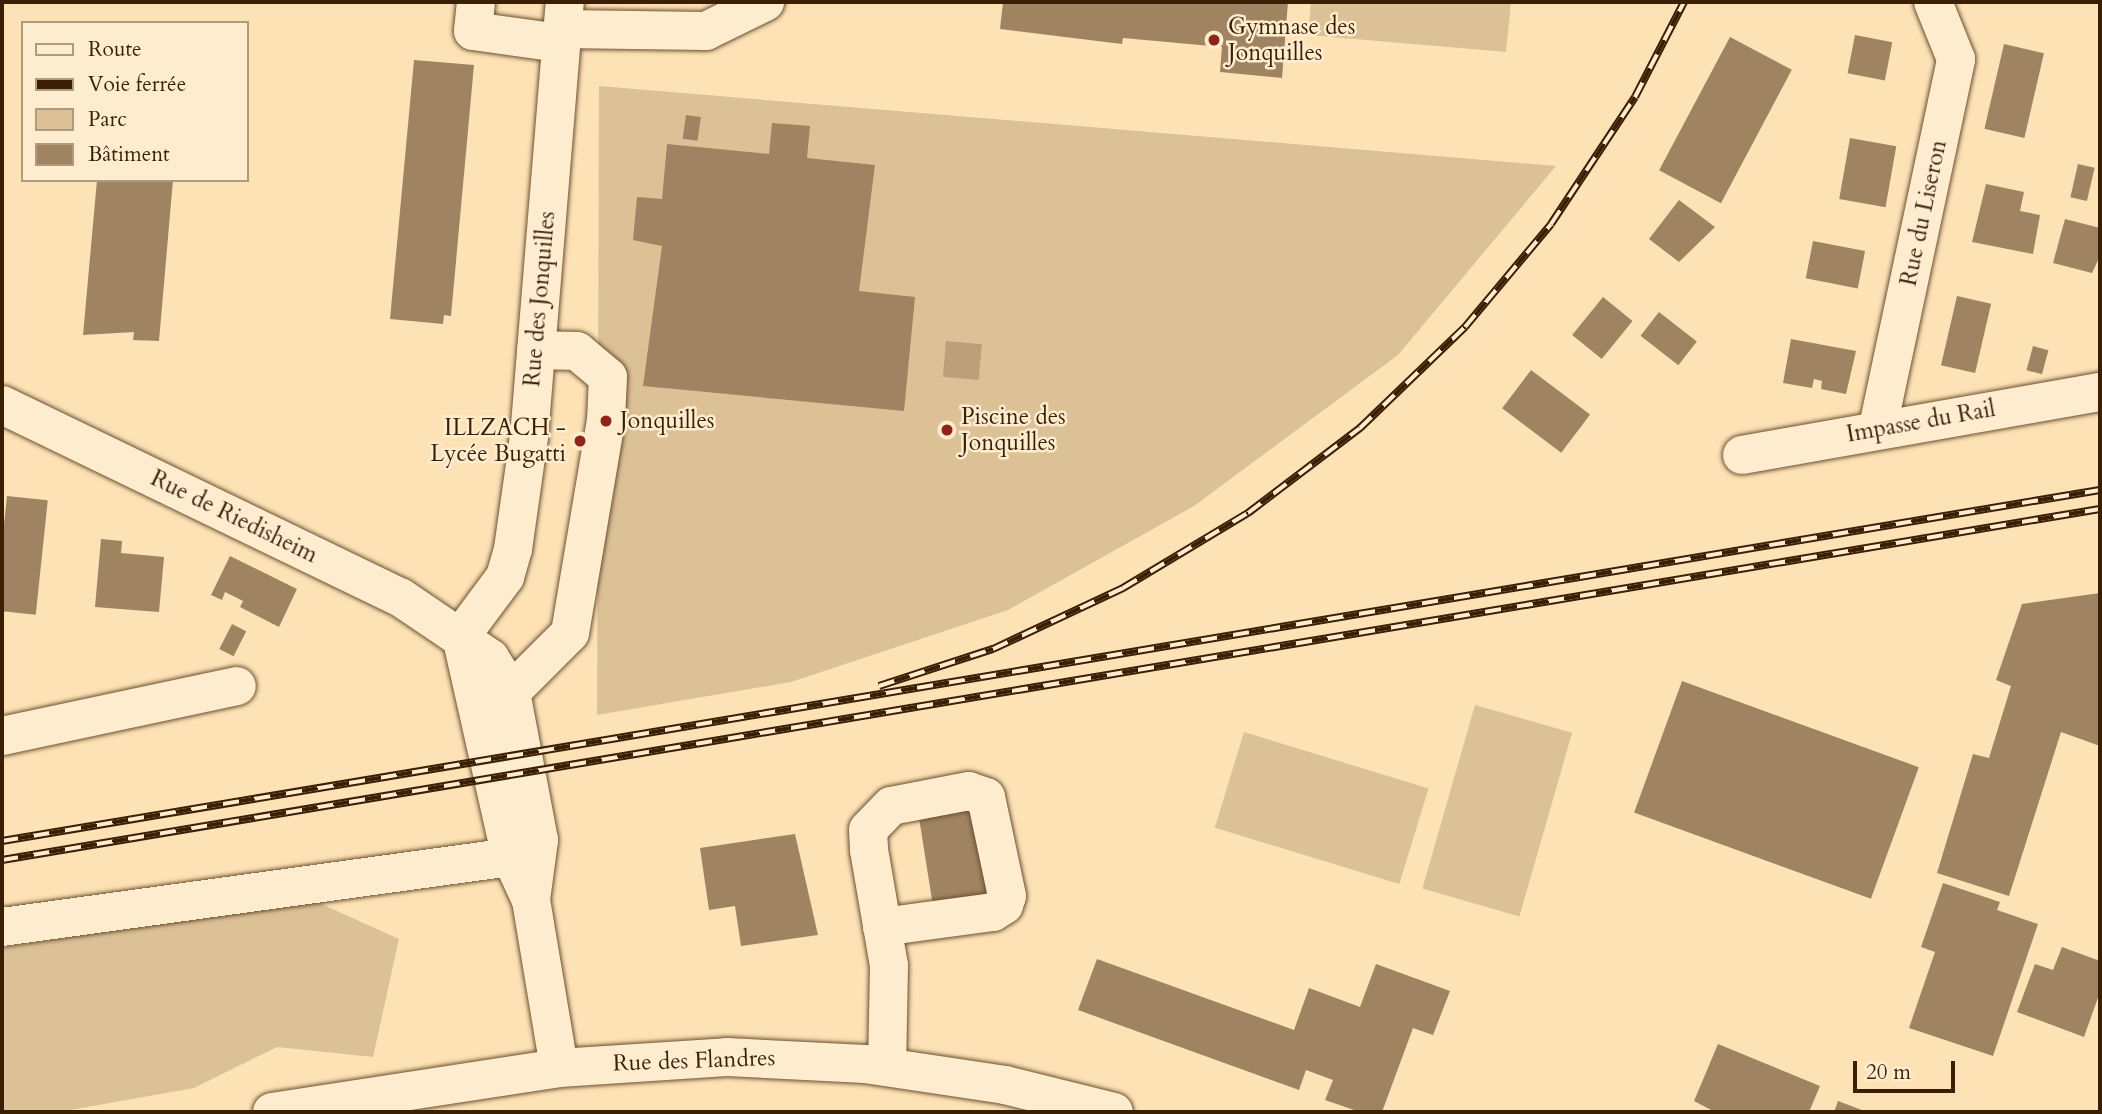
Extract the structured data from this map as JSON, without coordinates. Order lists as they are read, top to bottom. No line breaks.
{"streets":{"street":["Rue du Liseron","Rue des Jonquilles","Impasse du Rail","Rue de Riedisheim","Rue des Flandres"]},"crossings":[["Rue du Liseron","Impasse du Rail"],["Rue des Jonquilles","Rue de Riedisheim"]],"places":["Gymnase des Jonquilles","Jonquilles","Piscine des Jonquilles","ILLZACH - Lycée Bugatti"],"legend":["Route","Voie ferrée","Parc","Bâtiment"],"scale_bar":"20 m"}
